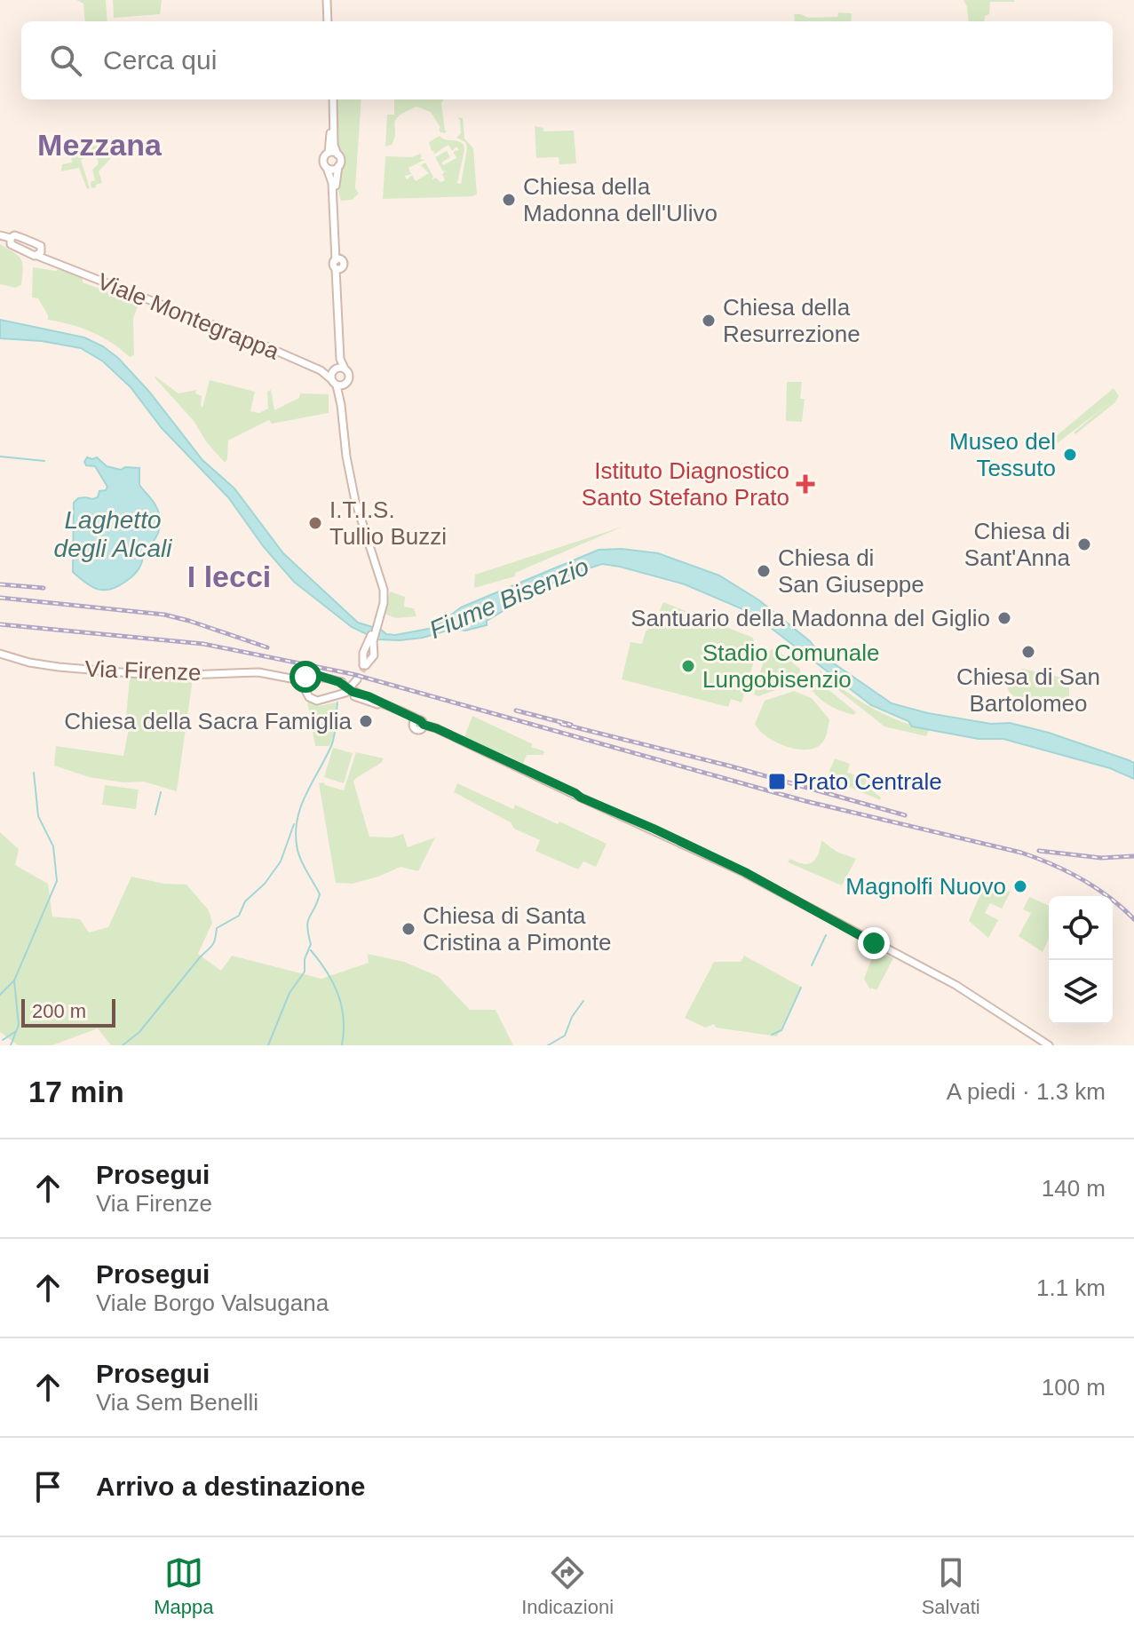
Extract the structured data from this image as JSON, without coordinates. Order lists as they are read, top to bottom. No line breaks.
{"streets":{"main road":["Viale Montegrappa","Via Firenze"]},"districts":["Mezzana","I lecci"],"water":["Laghetto degli Alcali","Fiume Bisenzio"],"places":{"other":["Chiesa della Madonna dell'Ulivo","Chiesa della Resurrezione","Museo del Tessuto","I.T.I.S. Tullio Buzzi","Chiesa di Sant'Anna","Chiesa di San Giuseppe","Santuario della Madonna del Giglio","Chiesa di San Bartolomeo","Stadio Comunale Lungobisenzio","Chiesa della Sacra Famiglia","Magnolfi Nuovo","Chiesa di Santa Cristina a Pimonte"],"health":["Istituto Diagnostico Santo Stefano Prato"],"transit":["Prato Centrale"]},"scale_bar":"200 m","page":{"search":"Cerca qui","scale":"200 m","heading":["17 min","A piedi · 1.3 km"],"list":[["Prosegui","Via Firenze","140 m"],["Prosegui","Viale Borgo Valsugana","1.1 km"],["Prosegui","Via Sem Benelli","100 m"],"Arrivo a destinazione"],"nav":["Mappa","Indicazioni","Salvati"]}}
